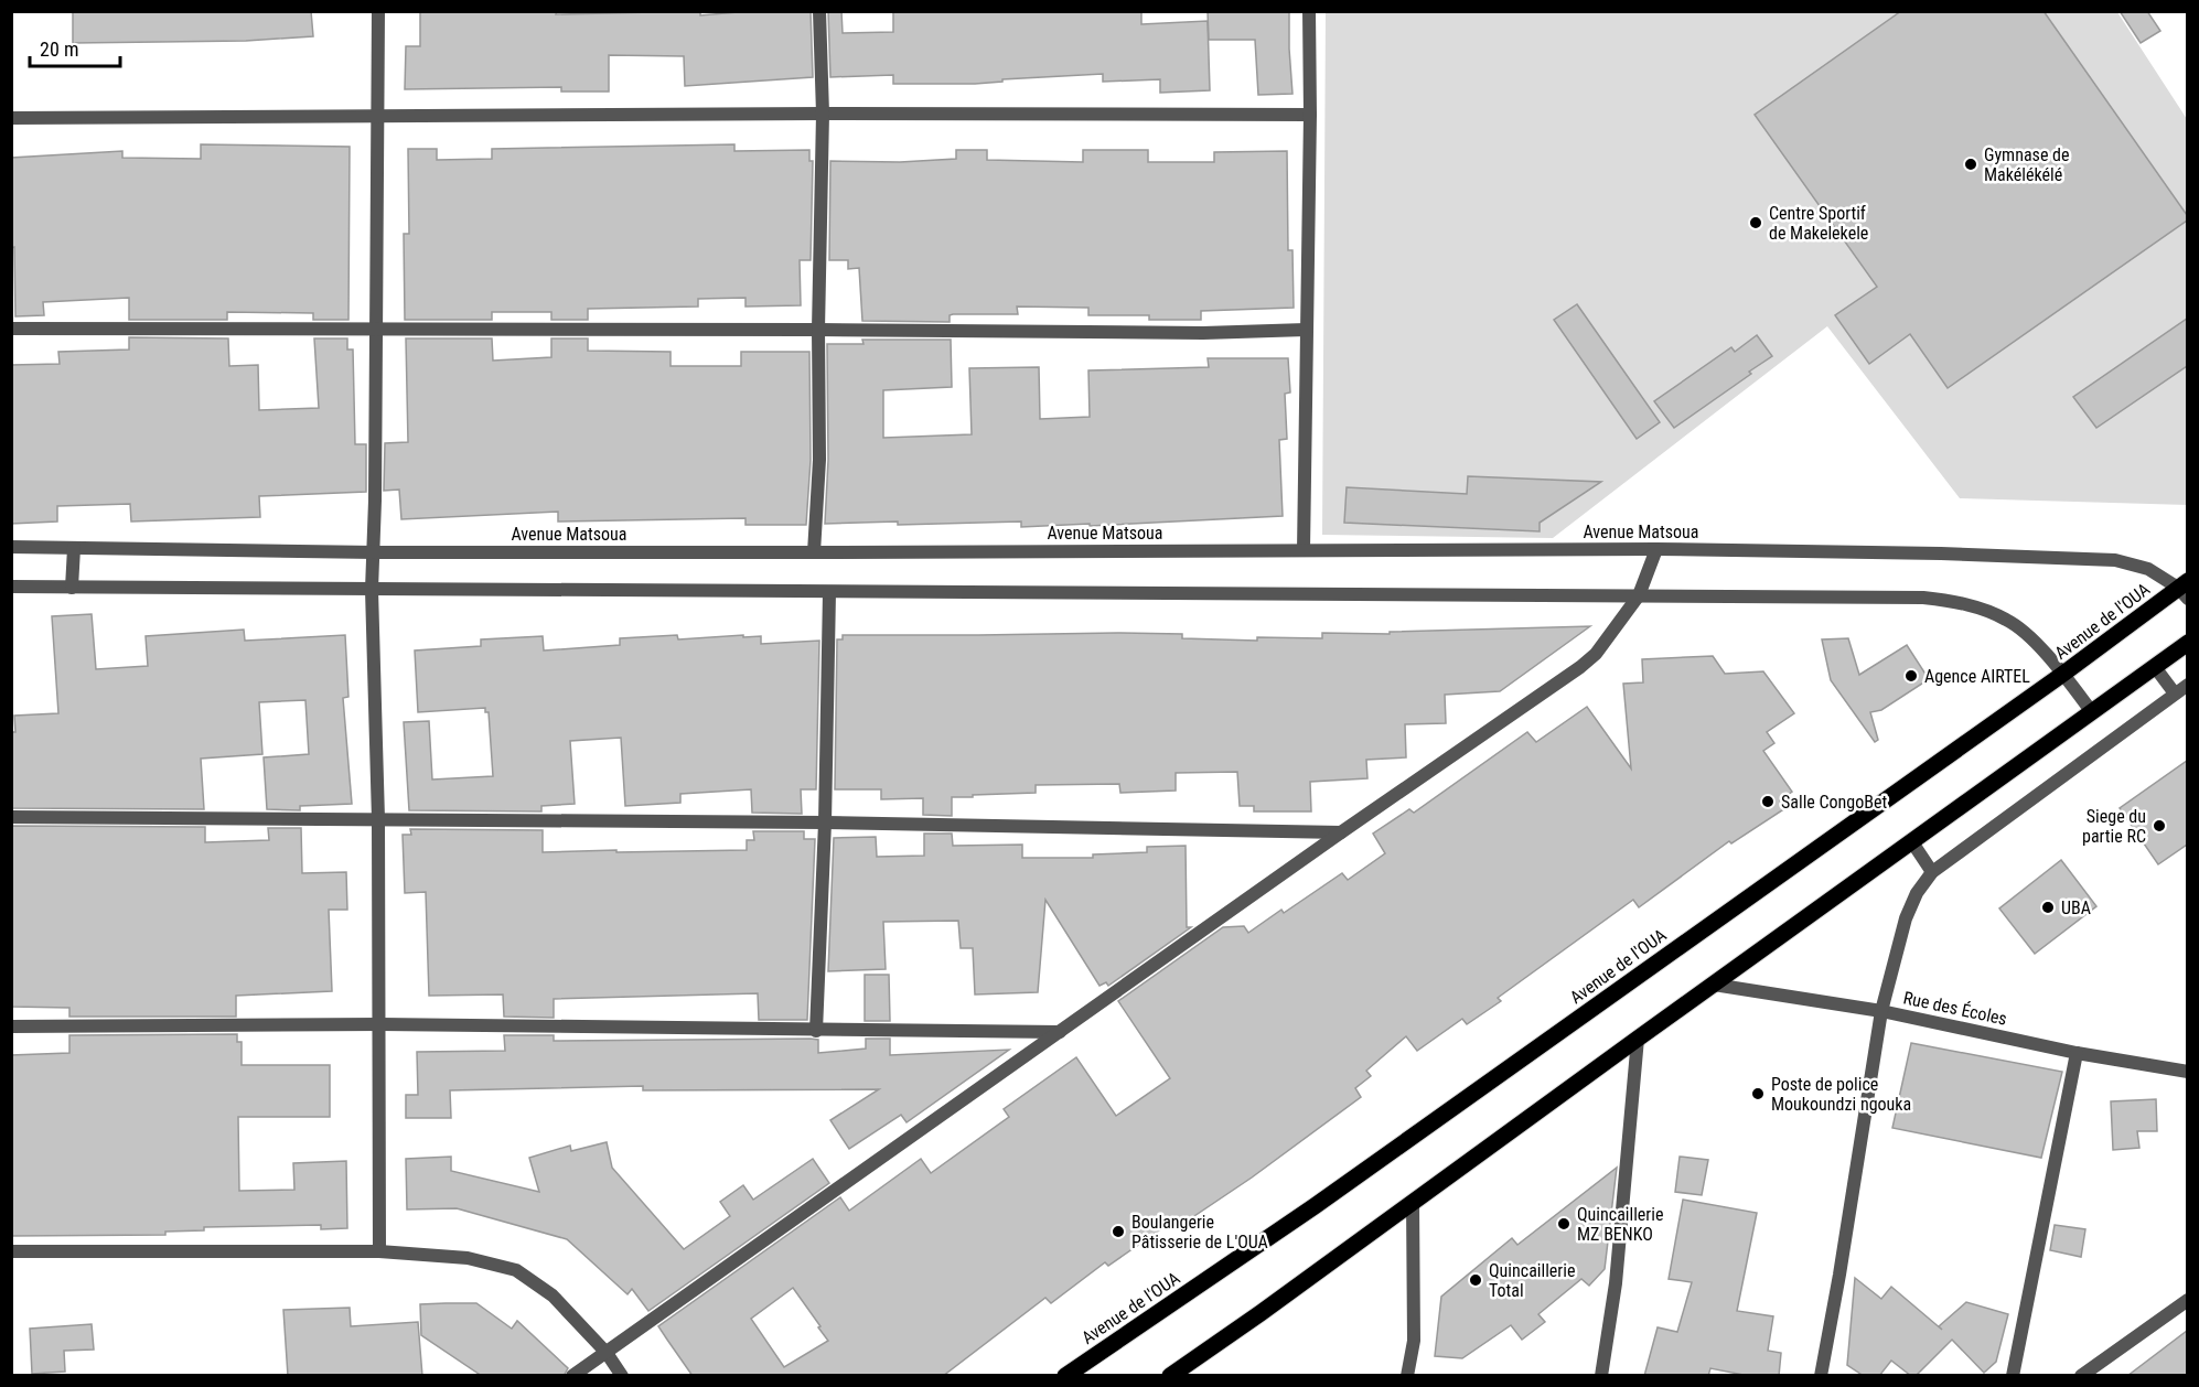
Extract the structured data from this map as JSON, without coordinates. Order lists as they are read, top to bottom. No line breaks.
{"streets":{"main road":["Avenue de l'OUA"],"street":["Avenue Matsoua","Rue des Écoles"]},"crossings":[["Avenue Matsoua","Avenue de l'OUA"]],"places":["Gymnase de Makélékélé","Centre Sportif de Makelekele","Agence AIRTEL","Salle CongoBet","Siege du partie RC","UBA","Poste de police Moukoundzi ngouka","Quincaillerie MZ BENKO","Boulangerie Pâtisserie de L'OUA","Quincaillerie Total"],"scale_bar":"20 m"}
